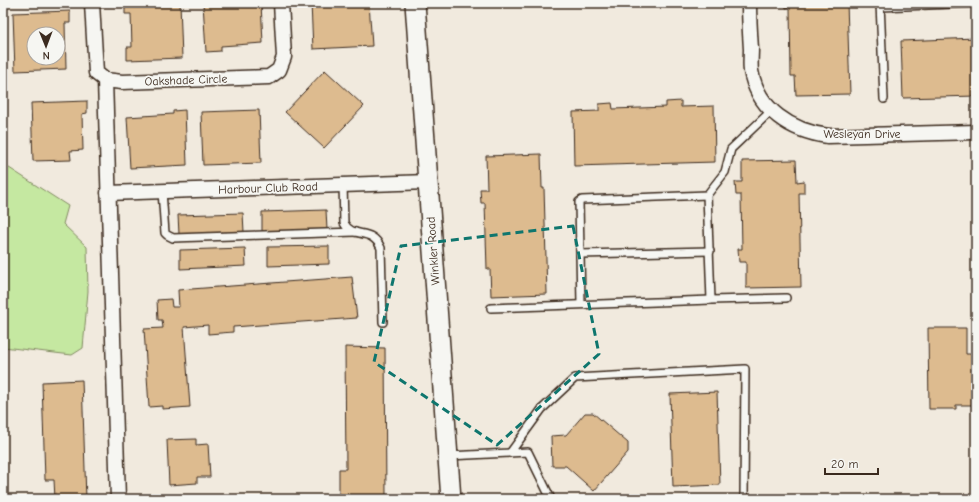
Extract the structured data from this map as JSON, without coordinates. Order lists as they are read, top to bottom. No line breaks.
{"streets":{"street":["Oakshade Circle","Wesleyan Drive","Harbour Club Road","Winkler Road"]},"crossings":[["Harbour Club Road","Winkler Road"]],"scale_bar":"20 m","north":"bottom"}
